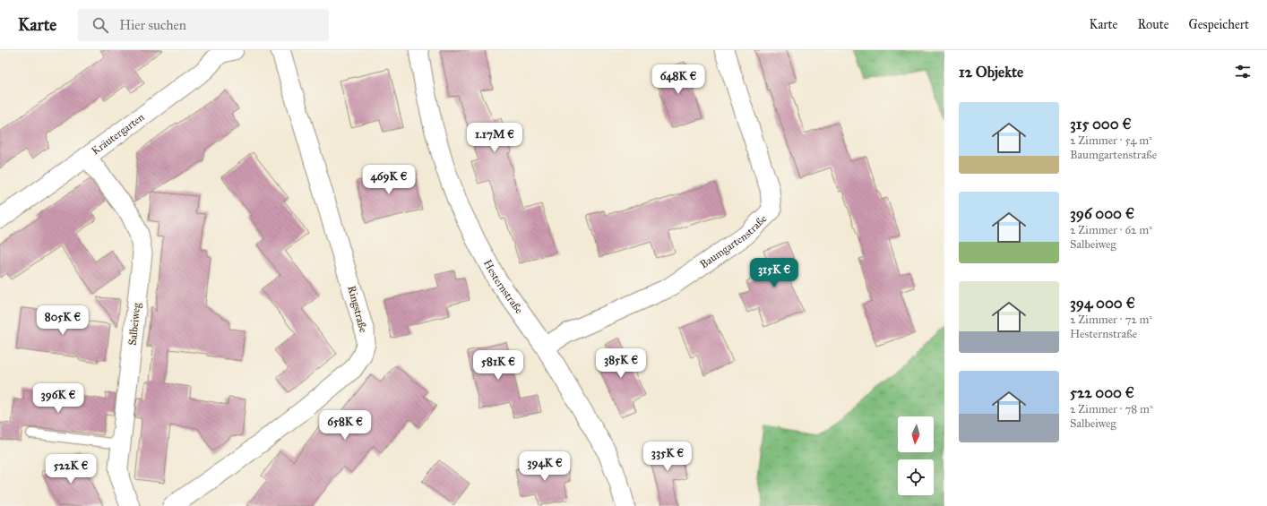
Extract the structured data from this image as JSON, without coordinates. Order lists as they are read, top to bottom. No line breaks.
{"streets":{"street":["Kräutergarten","Baumgartenstraße","Hesternstraße","Ringstraße","Salbeiweg"]},"crossings":[["Kräutergarten","Salbeiweg"],["Baumgartenstraße","Hesternstraße"]],"north":"bottom","page":{"header":"Karte","search":"Hier suchen","nav":["Karte","Route","Gespeichert"],"heading":"12 Objekte","price":["648K €","1.17M €","469K €","315K €","805K €","385K €","581K €","396K €","658K €","335K €","394K €","522K €"],"list":[{"name":"315 000 €","note":"2 Zimmer · 54 m² · Baumgartenstraße"},{"name":"396 000 €","note":"2 Zimmer · 62 m² · Salbeiweg"},{"name":"394 000 €","note":"2 Zimmer · 72 m² · Hesternstraße"},{"name":"522 000 €","note":"2 Zimmer · 78 m² · Salbeiweg"}]}}
